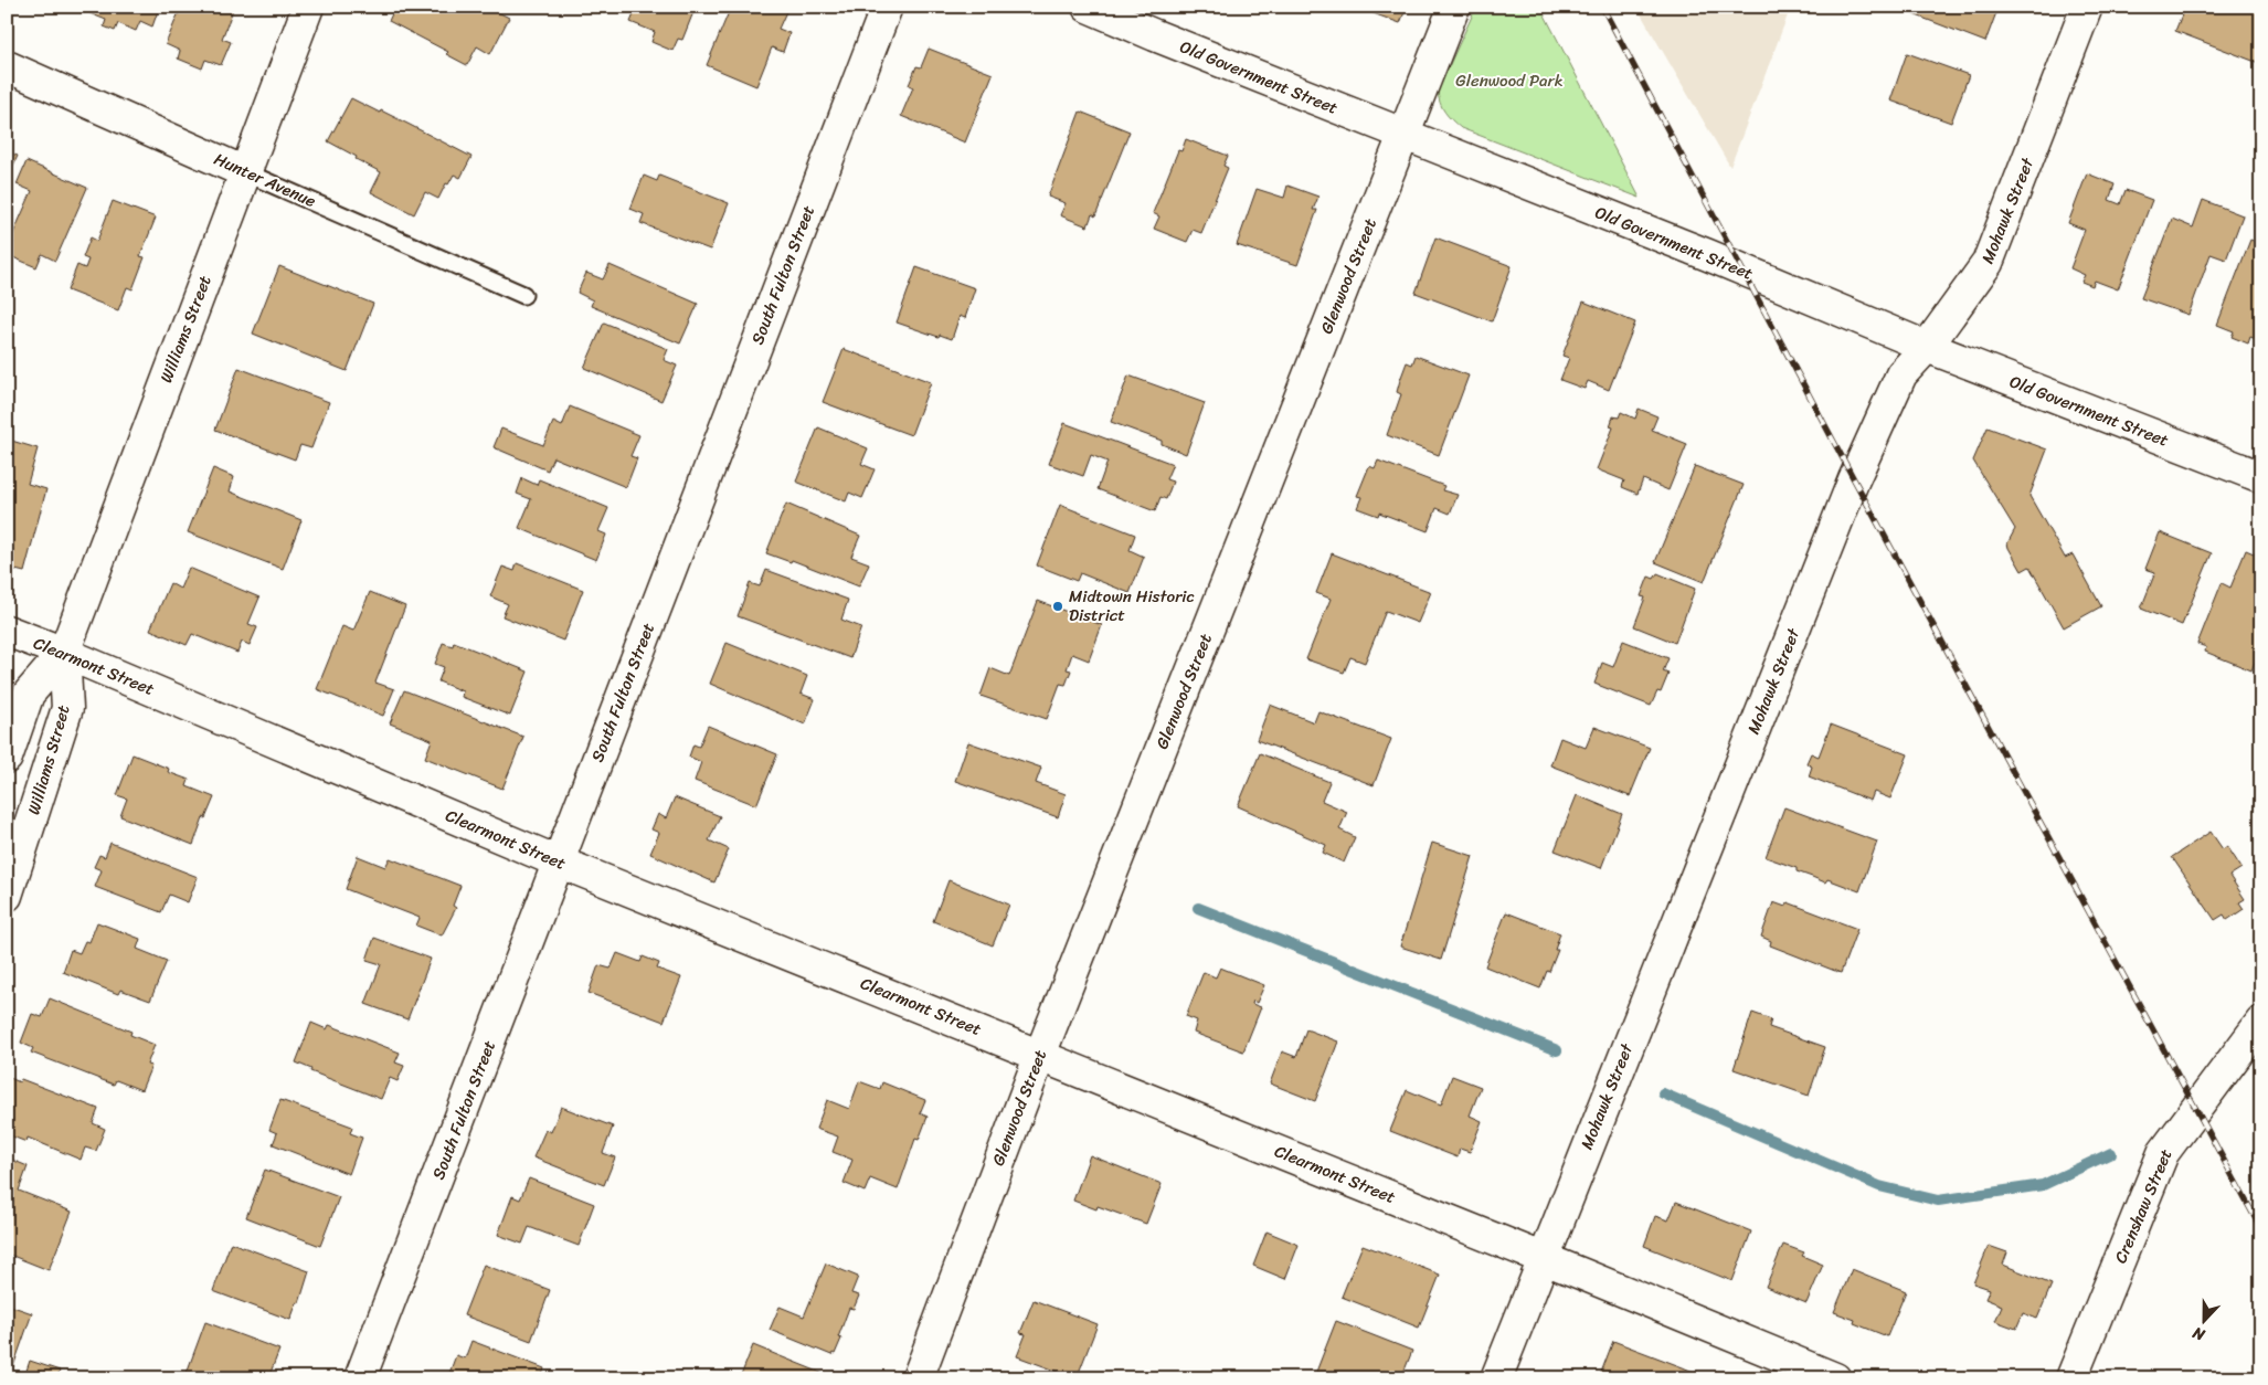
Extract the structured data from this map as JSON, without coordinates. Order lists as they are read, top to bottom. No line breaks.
{"streets":{"street":["Old Government Street","Hunter Avenue","Mohawk Street","South Fulton Street","Glenwood Street","Williams Street","Clearmont Street","Crenshaw Street"]},"crossings":[["Old Government Street","Mohawk Street"],["Old Government Street","Glenwood Street"],["Hunter Avenue","Williams Street"],["Mohawk Street","Clearmont Street"],["South Fulton Street","Clearmont Street"],["Glenwood Street","Clearmont Street"],["Williams Street","Clearmont Street"]],"parks":["Glenwood Park"],"places":["Midtown Historic District"],"north":"bottom"}
